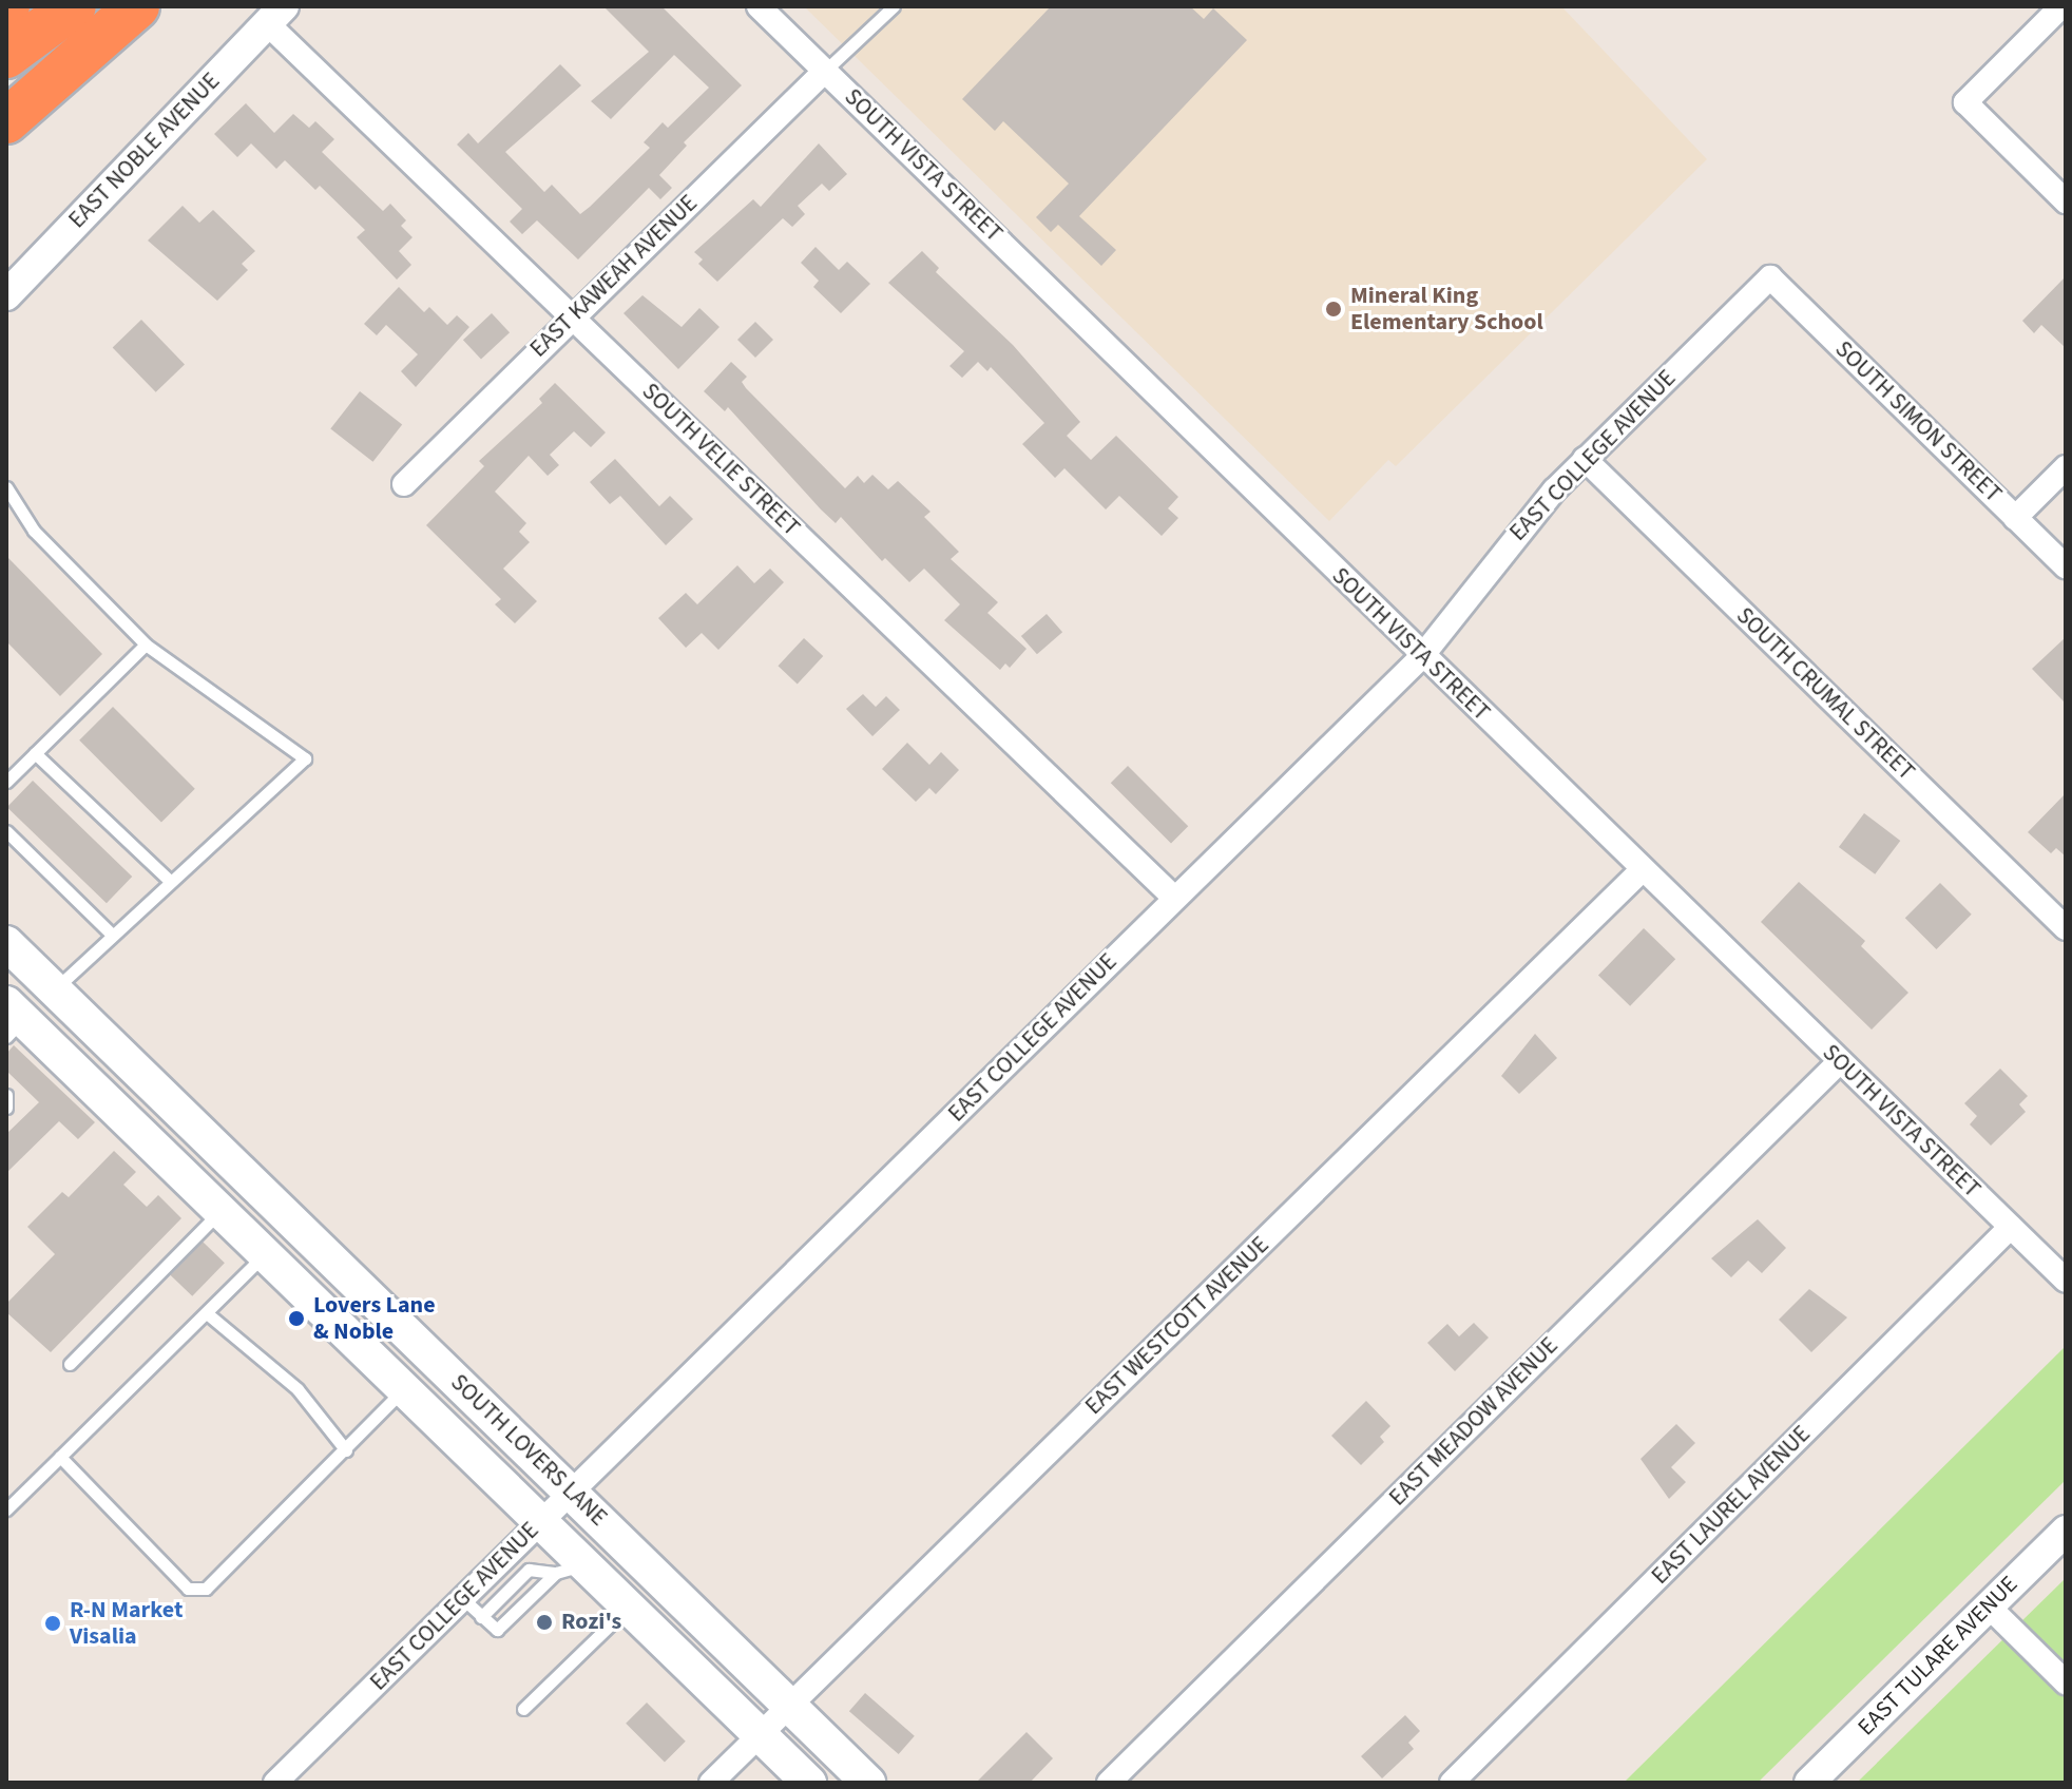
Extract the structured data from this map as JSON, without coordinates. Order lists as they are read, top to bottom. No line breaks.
{"streets":{"main road":["SOUTH LOVERS LANE"],"street":["EAST NOBLE AVENUE","SOUTH VISTA STREET","EAST KAWEAH AVENUE","SOUTH SIMON STREET","EAST COLLEGE AVENUE","SOUTH VELIE STREET","SOUTH CRUMAL STREET","EAST WESTCOTT AVENUE","EAST MEADOW AVENUE","EAST LAUREL AVENUE","EAST TULARE AVENUE"]},"crossings":[["EAST NOBLE AVENUE","SOUTH VELIE STREET"],["SOUTH VISTA STREET","EAST KAWEAH AVENUE"],["SOUTH VISTA STREET","EAST COLLEGE AVENUE"],["SOUTH VISTA STREET","EAST WESTCOTT AVENUE"],["SOUTH VISTA STREET","EAST MEADOW AVENUE"],["SOUTH VISTA STREET","EAST LAUREL AVENUE"],["EAST KAWEAH AVENUE","SOUTH VELIE STREET"],["SOUTH SIMON STREET","EAST COLLEGE AVENUE"],["EAST COLLEGE AVENUE","SOUTH VELIE STREET"],["EAST COLLEGE AVENUE","SOUTH CRUMAL STREET"],["EAST COLLEGE AVENUE","SOUTH LOVERS LANE"],["EAST WESTCOTT AVENUE","SOUTH LOVERS LANE"]],"places":["Mineral King Elementary School","Lovers Lane & Noble","Rozi's","R-N Market Visalia"]}
